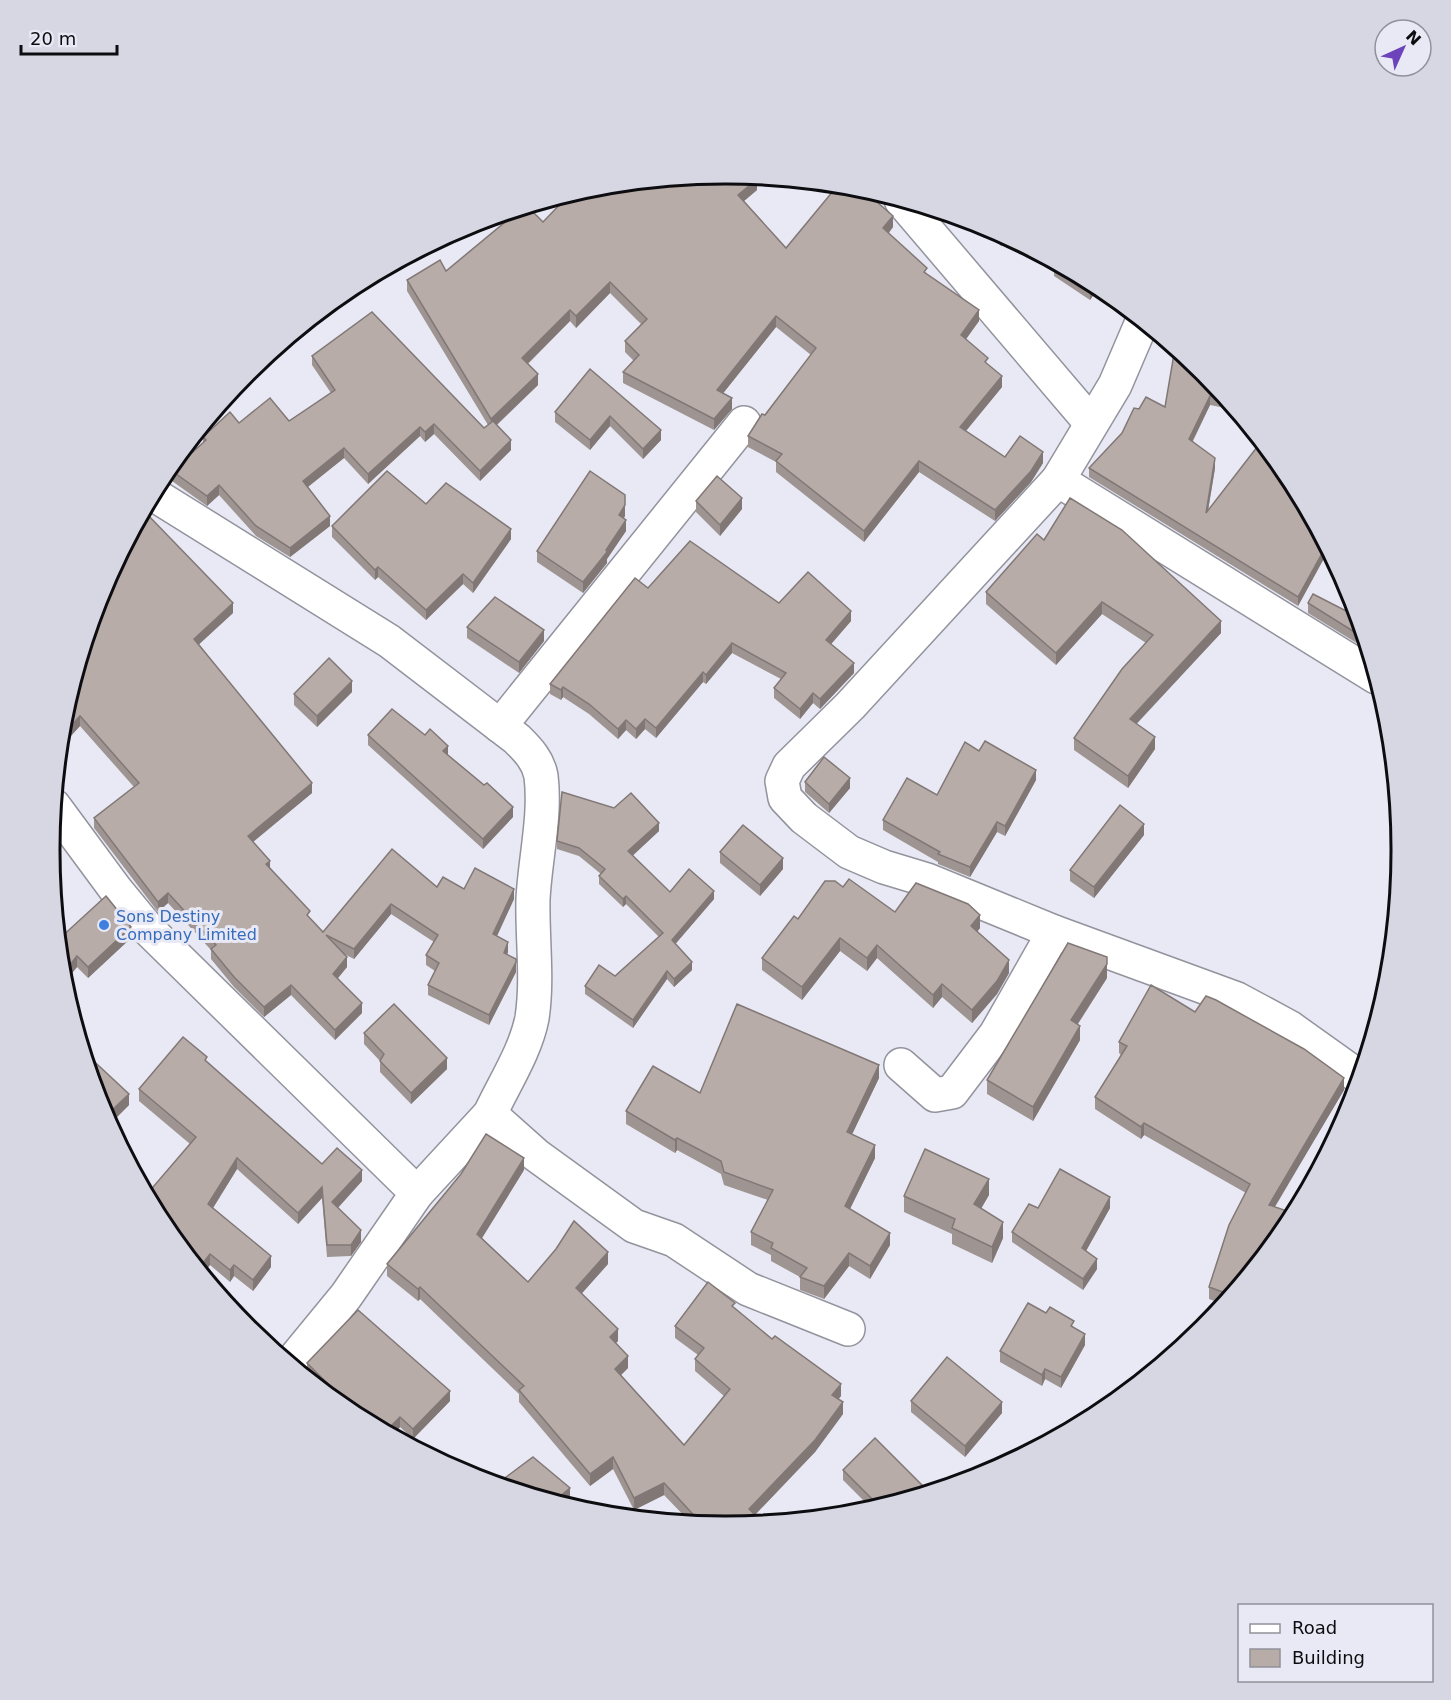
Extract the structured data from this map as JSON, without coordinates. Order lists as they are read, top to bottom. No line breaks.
{"places":["Sons Destiny Company Limited"],"legend":["Road","Building"],"scale_bar":"20 m","north":"top right"}
